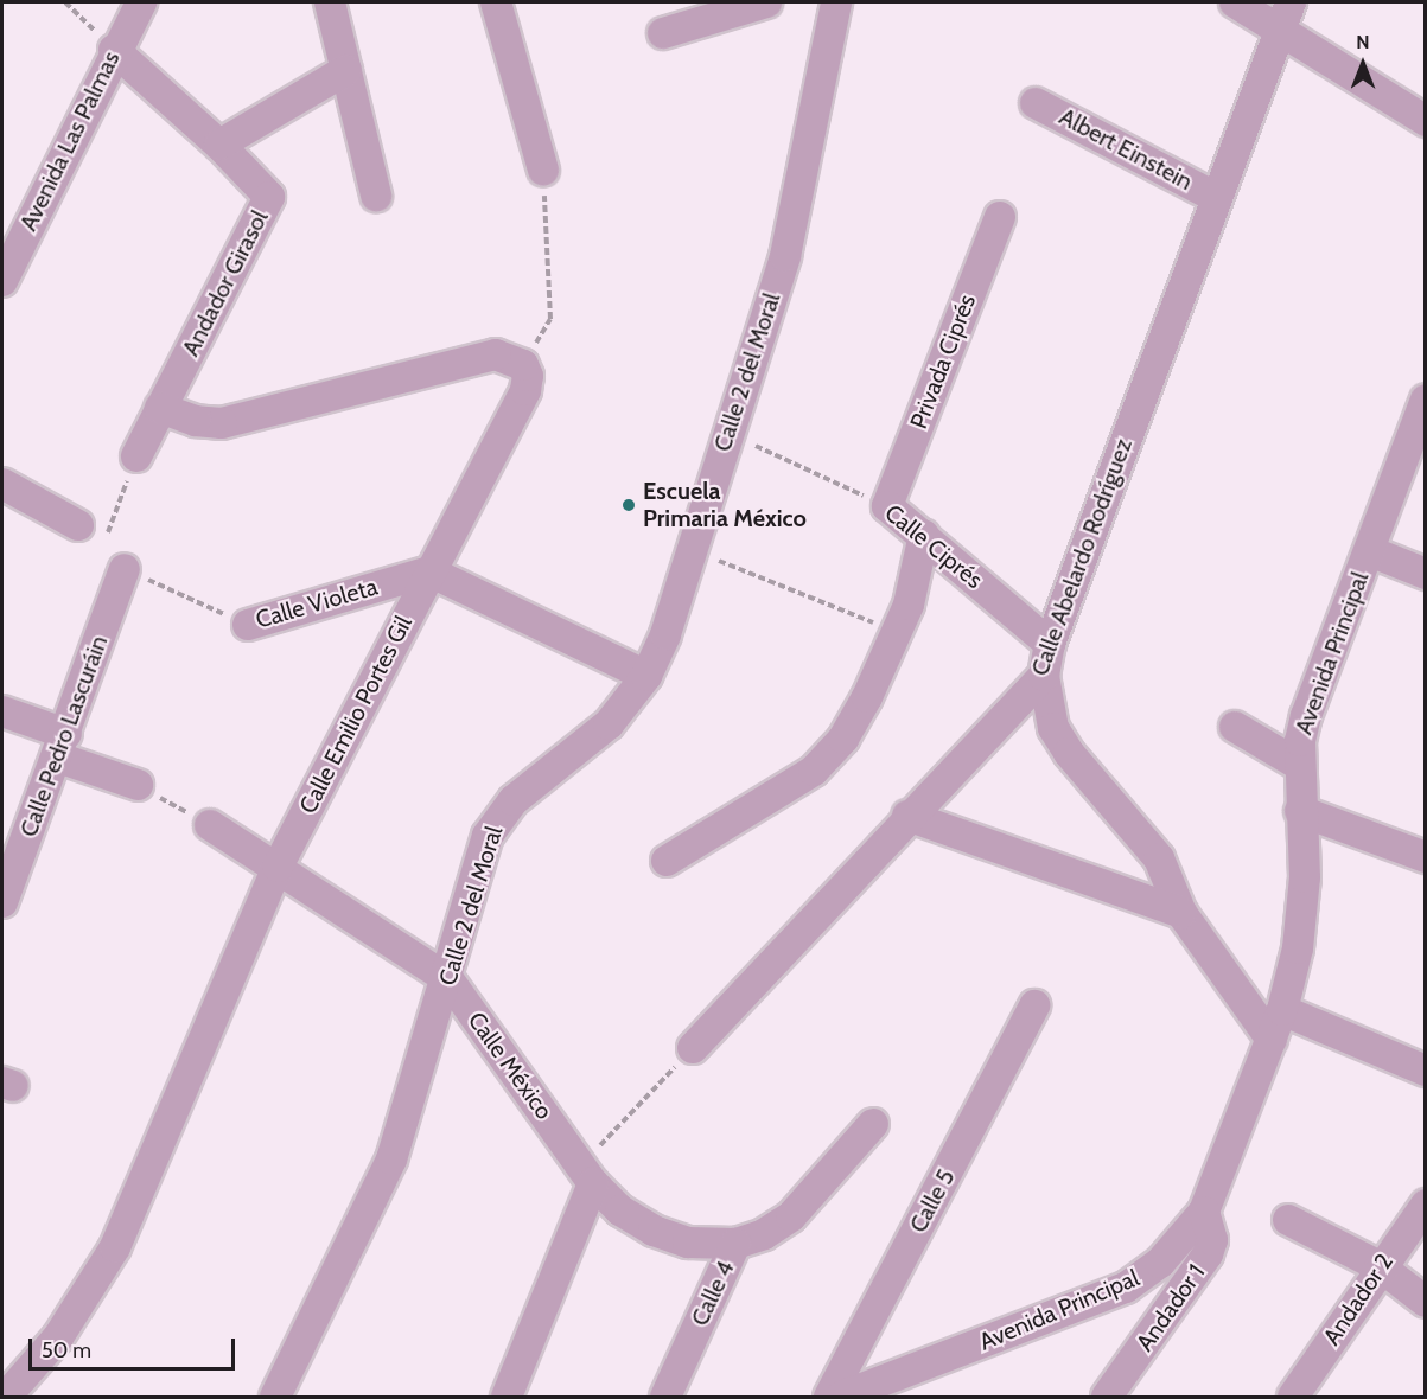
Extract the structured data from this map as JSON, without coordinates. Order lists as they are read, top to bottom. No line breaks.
{"streets":{"street":["Avenida Las Palmas","Albert Einstein","Andador Girasol","Privada Ciprés","Calle 2 del Moral","Calle Ciprés","Calle Abelardo Rodríguez","Calle Violeta","Avenida Principal","Calle Emilio Portes Gil","Calle Pedro Lascuráin","Calle México","Calle 5","Calle 4","Andador 2","Andador 1"]},"crossings":[["Avenida Las Palmas","Andador Girasol"],["Albert Einstein","Calle Abelardo Rodríguez"],["Privada Ciprés","Calle Ciprés"],["Calle 2 del Moral","Calle Ciprés"],["Calle 2 del Moral","Calle México"],["Calle Ciprés","Calle Abelardo Rodríguez"],["Calle Violeta","Calle Emilio Portes Gil"],["Calle Violeta","Calle Pedro Lascuráin"],["Avenida Principal","Andador 1"],["Calle Emilio Portes Gil","Calle México"],["Calle México","Calle 4"]],"places":["Escuela Primaria México"],"scale_bar":"50 m","north":"top"}
